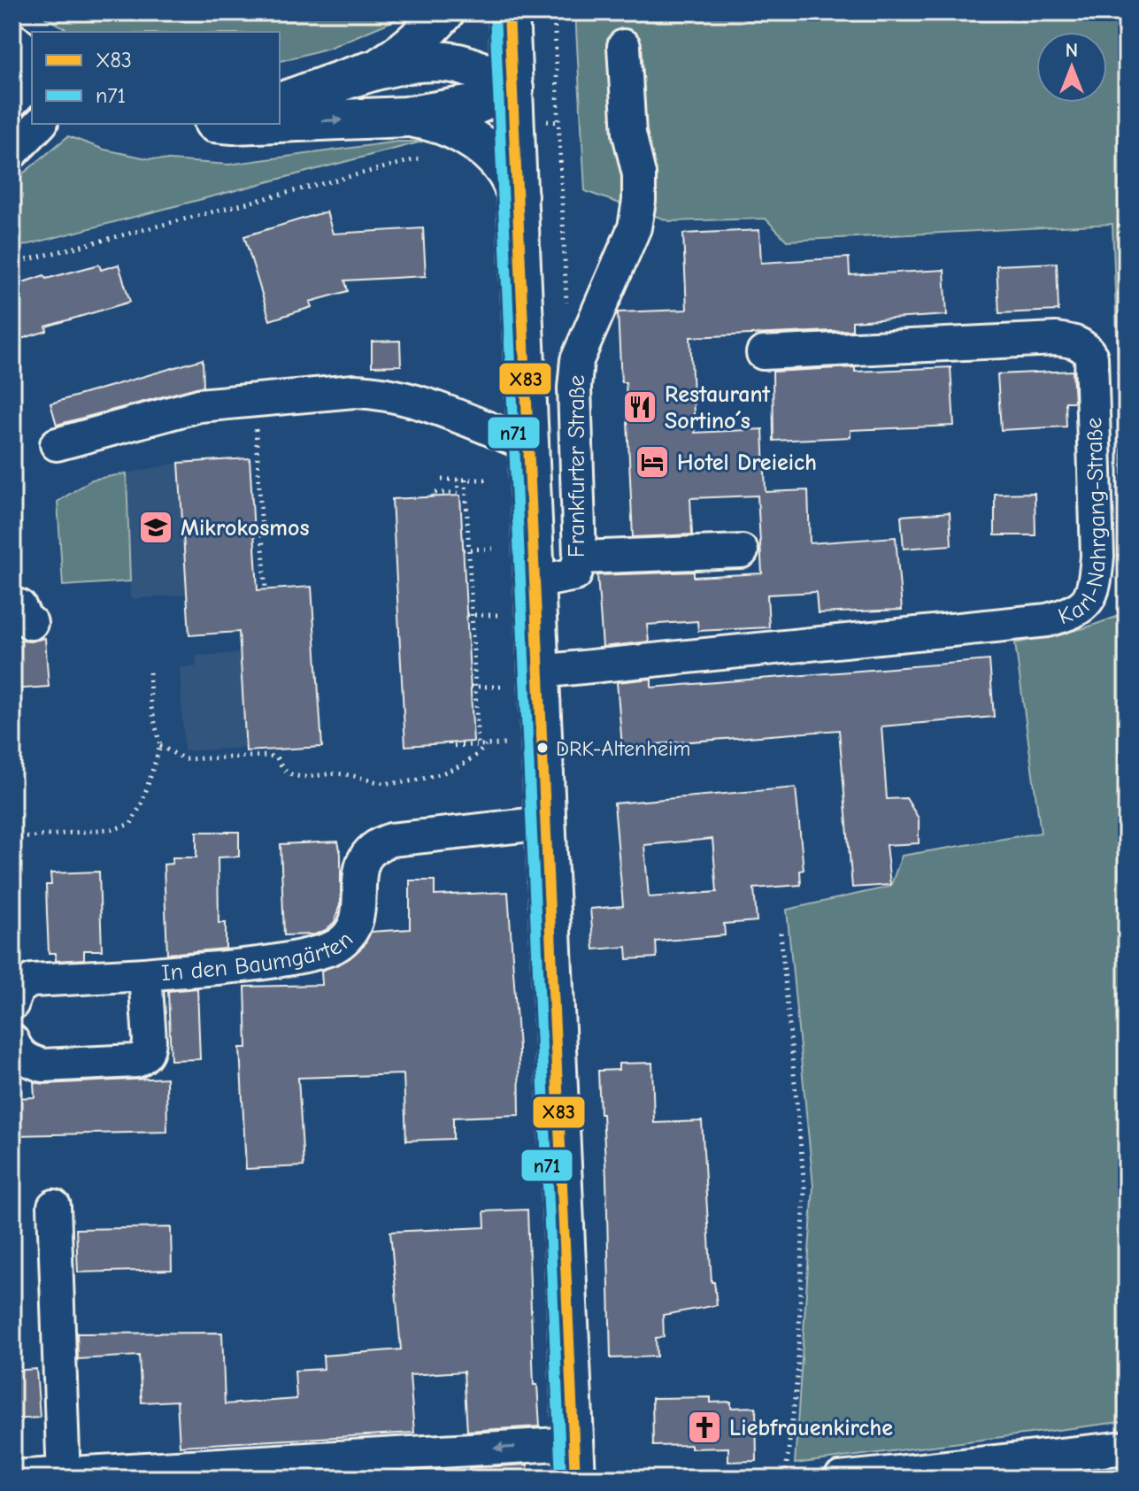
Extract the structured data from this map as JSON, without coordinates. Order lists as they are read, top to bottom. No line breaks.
{"streets":{"main road":["Frankfurter Straße"],"street":["Karl-Nahrgang-Straße","In den Baumgärten"]},"crossings":[["Frankfurter Straße","Karl-Nahrgang-Straße"],["Frankfurter Straße","In den Baumgärten"]],"places":{"restaurant":["Restaurant Sortino´s"],"hotel":["Hotel Dreieich"],"school or university":["Mikrokosmos"],"other":["DRK-Altenheim"],"church":["Liebfrauenkirche"]},"lines":["transit line X83","transit line n71"],"legend":["X83","n71"],"north":"top"}
